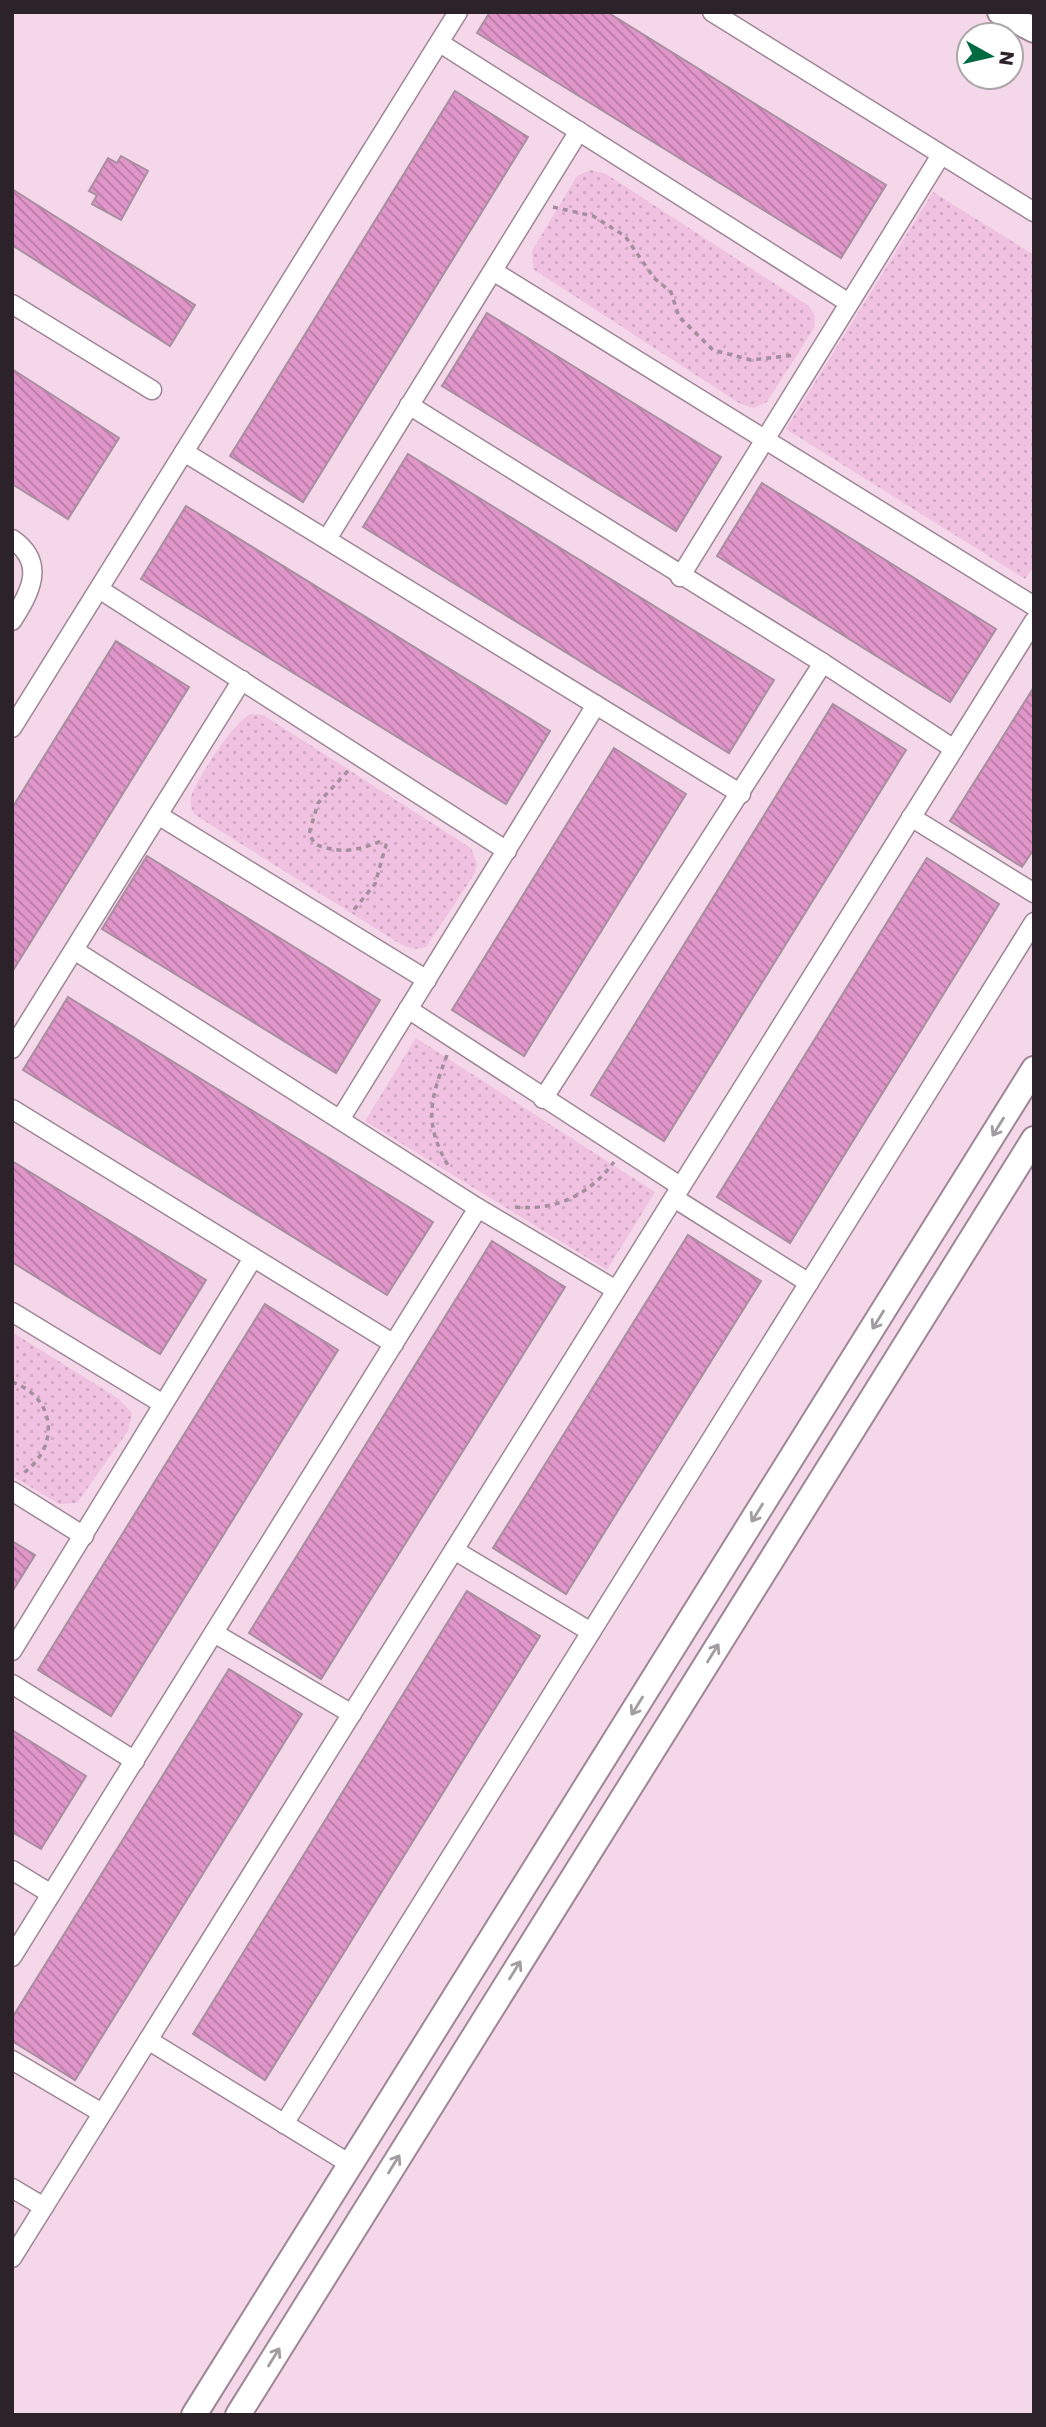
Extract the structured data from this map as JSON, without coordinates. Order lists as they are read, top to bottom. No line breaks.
{"north":"right"}
